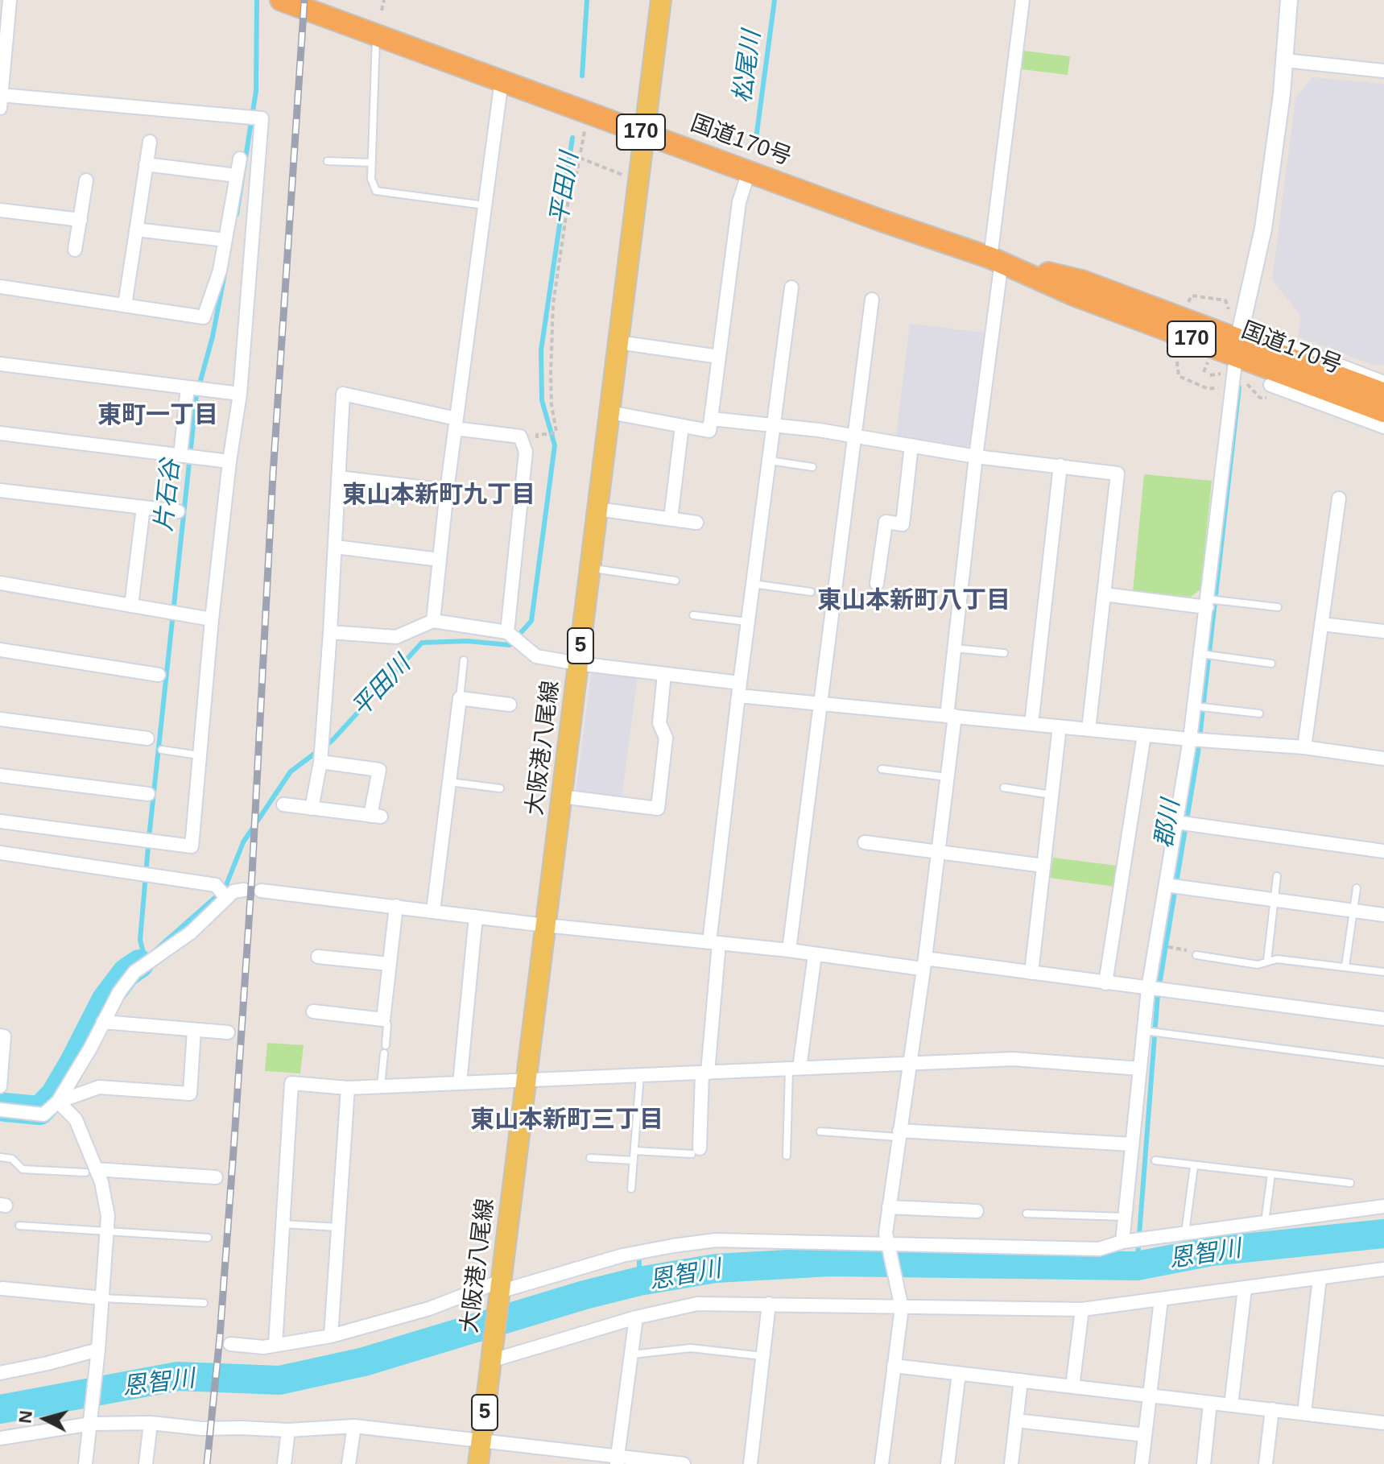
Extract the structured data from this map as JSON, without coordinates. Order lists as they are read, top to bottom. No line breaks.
{"streets":{"highway":["170","国道170号"],"main road":["5","大阪港八尾線"]},"crossings":[["国道170号","大阪港八尾線"]],"districts":["東町一丁目","東山本新町九丁目","東山本新町八丁目","東山本新町三丁目"],"water":["松尾川","平田川","片石谷","郡川","恩智川"],"north":"left"}
